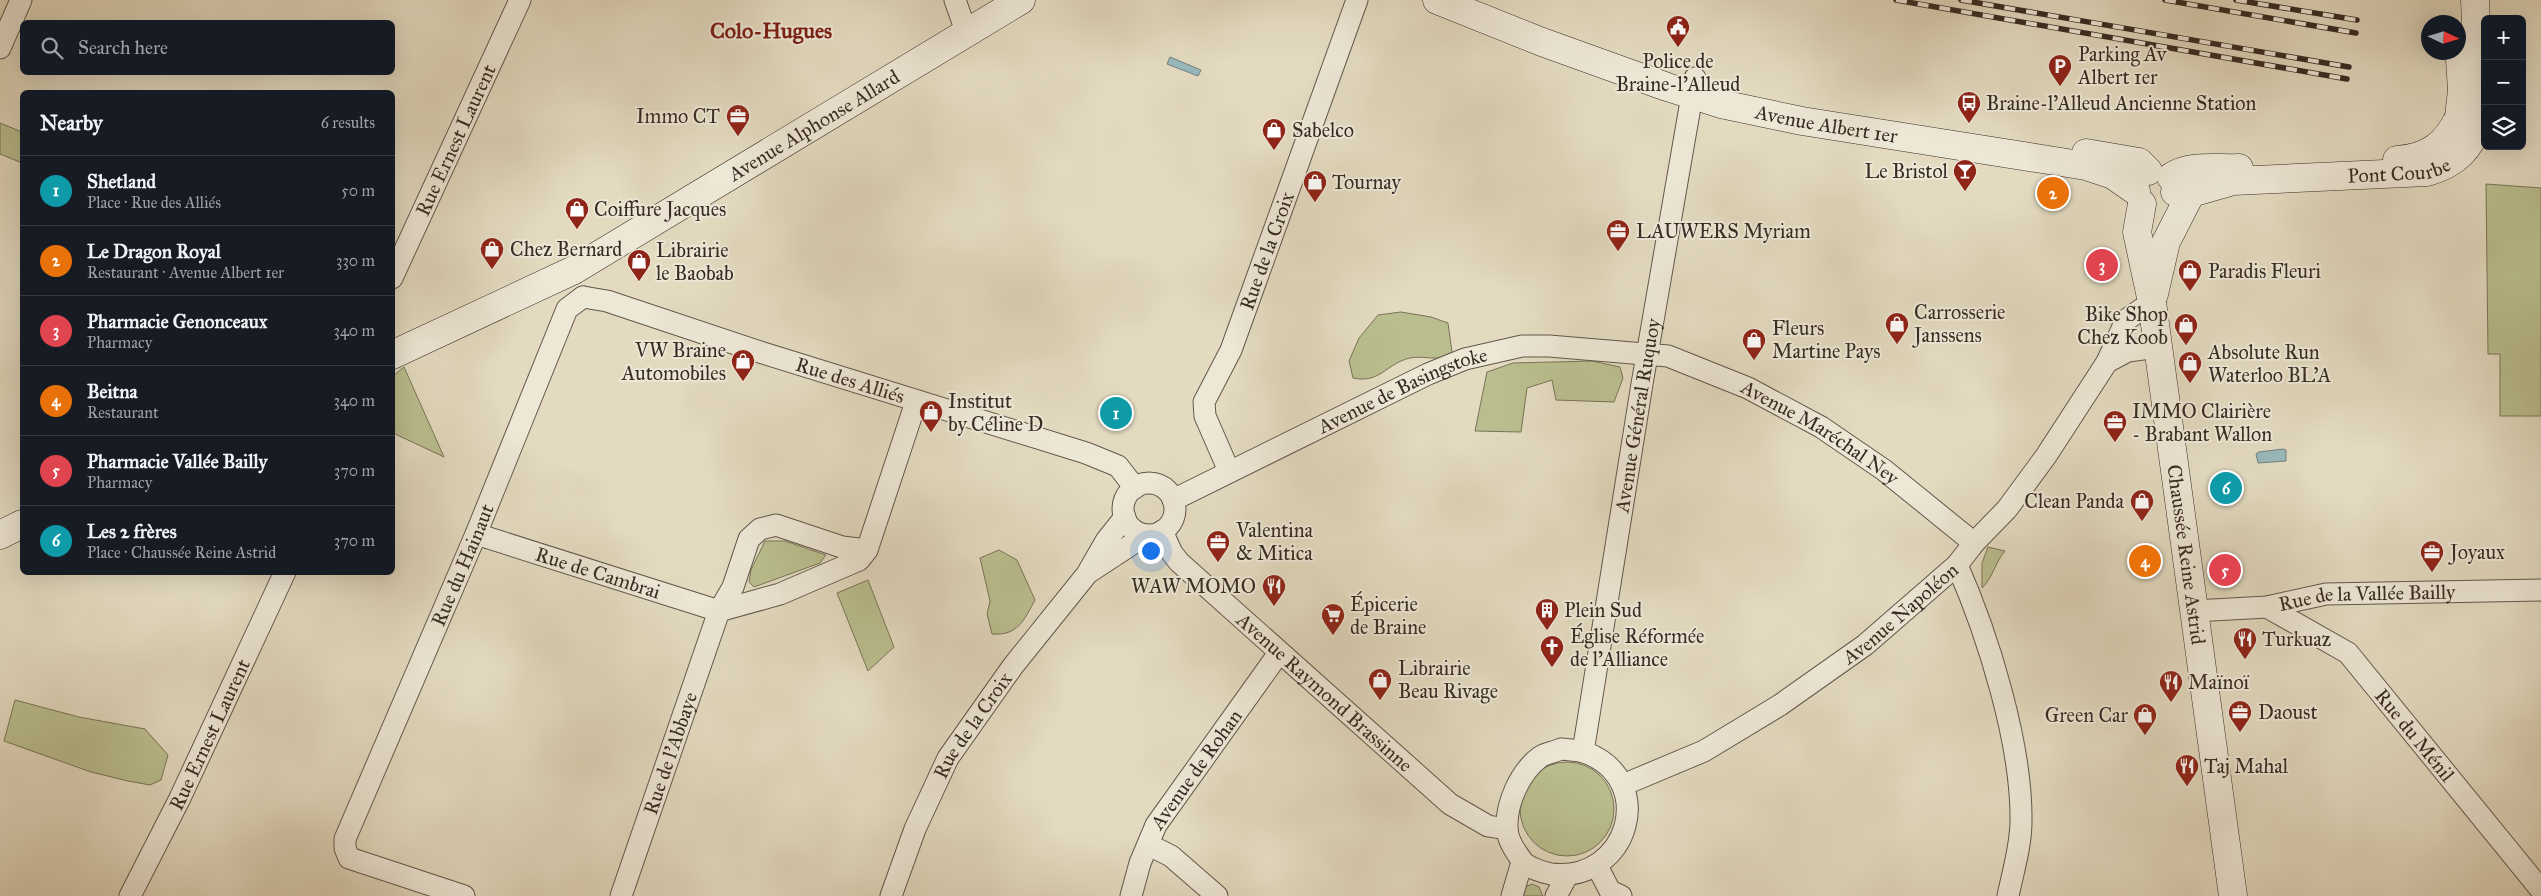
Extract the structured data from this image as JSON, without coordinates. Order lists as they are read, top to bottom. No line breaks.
{"streets":{"street":["Avenue Albert 1er","Avenue Alphonse Allard","Rue Ernest Laurent","Pont Courbe","Rue de la Croix","Rue des Alliés","Avenue de Basingstoke","Avenue Général Ruquoy","Avenue Maréchal Ney","Chaussée Reine Astrid","Rue du Hainaut","Rue de Cambrai","Rue de la Vallée Bailly","Avenue Napoléon","Avenue Raymond Brassinne","Rue du Ménil","Rue de l'Abbaye","Avenue de Rohan"]},"crossings":[["Avenue Albert 1er","Pont Courbe"],["Avenue Albert 1er","Avenue Général Ruquoy"],["Avenue Albert 1er","Chaussée Reine Astrid"],["Pont Courbe","Chaussée Reine Astrid"],["Rue de la Croix","Rue des Alliés"],["Rue de la Croix","Avenue de Basingstoke"],["Rue de la Croix","Avenue Raymond Brassinne"],["Rue des Alliés","Avenue de Basingstoke"],["Rue des Alliés","Rue du Hainaut"],["Rue des Alliés","Avenue Raymond Brassinne"],["Avenue de Basingstoke","Avenue Général Ruquoy"],["Avenue de Basingstoke","Avenue Maréchal Ney"],["Avenue de Basingstoke","Avenue Raymond Brassinne"],["Avenue Général Ruquoy","Avenue Maréchal Ney"],["Avenue Général Ruquoy","Avenue Napoléon"],["Avenue Général Ruquoy","Avenue Raymond Brassinne"],["Avenue Maréchal Ney","Avenue Napoléon"],["Chaussée Reine Astrid","Rue de la Vallée Bailly"],["Chaussée Reine Astrid","Avenue Napoléon"],["Rue du Hainaut","Rue de Cambrai"],["Rue de Cambrai","Rue de l'Abbaye"],["Rue de la Vallée Bailly","Rue du Ménil"],["Avenue Napoléon","Avenue Raymond Brassinne"],["Avenue Raymond Brassinne","Avenue de Rohan"]],"districts":["Colo-Hugues"],"places":{"public building":["Police de Braine-l'Alleud"],"parking":["Parking Av Albert 1er"],"bus stop":["Braine-l'Alleud Ancienne Station"],"office":["Immo CT","LAUWERS Myriam","IMMO Clairière - Brabant Wallon","Valentina & Mitica","Joyaux","Daoust"],"shop":["Sabelco","Tournay","Coiffure Jacques","Chez Bernard","Librairie le Baobab","Paradis Fleuri","Carrosserie Janssens","Bike Shop Chez Koob","Fleurs Martine Pays","VW Braine Automobiles","Absolute Run Waterloo BL'A","Institut by Céline D","Clean Panda","Librairie Beau Rivage","Green Car"],"bar":["Le Bristol"],"restaurant":["WAW MOMO","Turkuaz","Maïnoï","Taj Mahal"],"building":["Plein Sud"],"supermarket":["Épicerie de Braine"],"church":["Église Réformée de l'Alliance"]},"north":"right","page":{"map_buttons":["+","−"],"search":"Search here","heading":["Nearby","6 results"],"list":[{"mark":"1","name":"Shetland","note":"Place · Rue des Alliés","value":"50 m"},{"mark":"2","name":"Le Dragon Royal","note":"Restaurant · Avenue Albert 1er","value":"330 m"},{"mark":"3","name":"Pharmacie Genonceaux","note":"Pharmacy","value":"340 m"},{"mark":"4","name":"Beitna","note":"Restaurant","value":"340 m"},{"mark":"5","name":"Pharmacie Vallée Bailly","note":"Pharmacy","value":"370 m"},{"mark":"6","name":"Les 2 frères","note":"Place · Chaussée Reine Astrid","value":"370 m"}],"pins":["2","3","1","6","4","5"]}}
